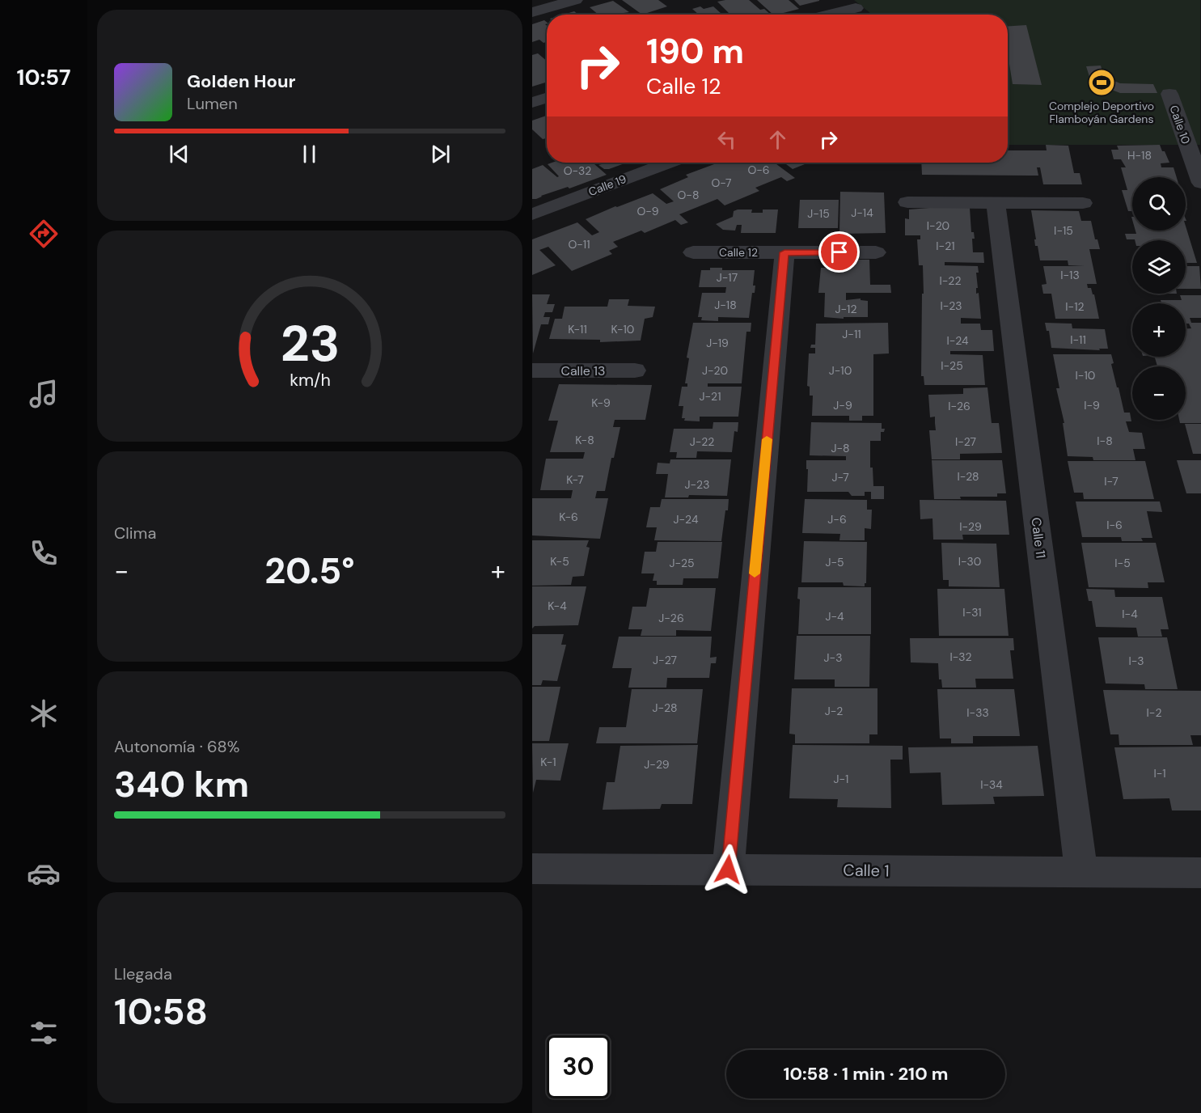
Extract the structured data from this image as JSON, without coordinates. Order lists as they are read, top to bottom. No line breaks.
{"streets":{"street":["Calle 10","Calle 19","Calle 12","Calle 13","Calle 11","Calle 1"]},"crossings":[["Calle 11","Calle 1"]],"places":{"sports":["Complejo Deportivo Flamboyán Gardens"]},"house_numbers":["H-18","O-6","O-32","O-7","O-8","O-9","J-14","J-15","I-20","I-15","O-11","I-21","I-13","J-17","I-22","J-18","I-23","I-12","J-12","K-11","K-10","J-11","I-11","I-24","J-19","I-25","J-20","J-10","I-10","J-21","K-9","J-9","I-9","I-26","K-8","I-8","J-22","I-27","J-8","I-28","J-7","K-7","I-7","J-23","K-6","J-24","J-6","I-6","I-29","K-5","I-30","J-5","J-25","I-5","K-4","I-31","I-4","J-4","J-26","I-32","J-3","J-27","I-3","J-28","J-2","I-33","I-2","K-1","J-29","I-1","J-1","I-34"],"page":{"tabs":"10:57","turn":["190 m","Calle 12"],"song":["Golden Hour","Lumen"],"map_buttons":["+","−"],"tile":["Clima",["Autonomía · 68%","340 km"],["Llegada","10:58"]],"heat":["−","20.5°","+"],"limit":"30","trip":"10:58 · 1 min · 210 m","gauge":["23","km/h"]}}
